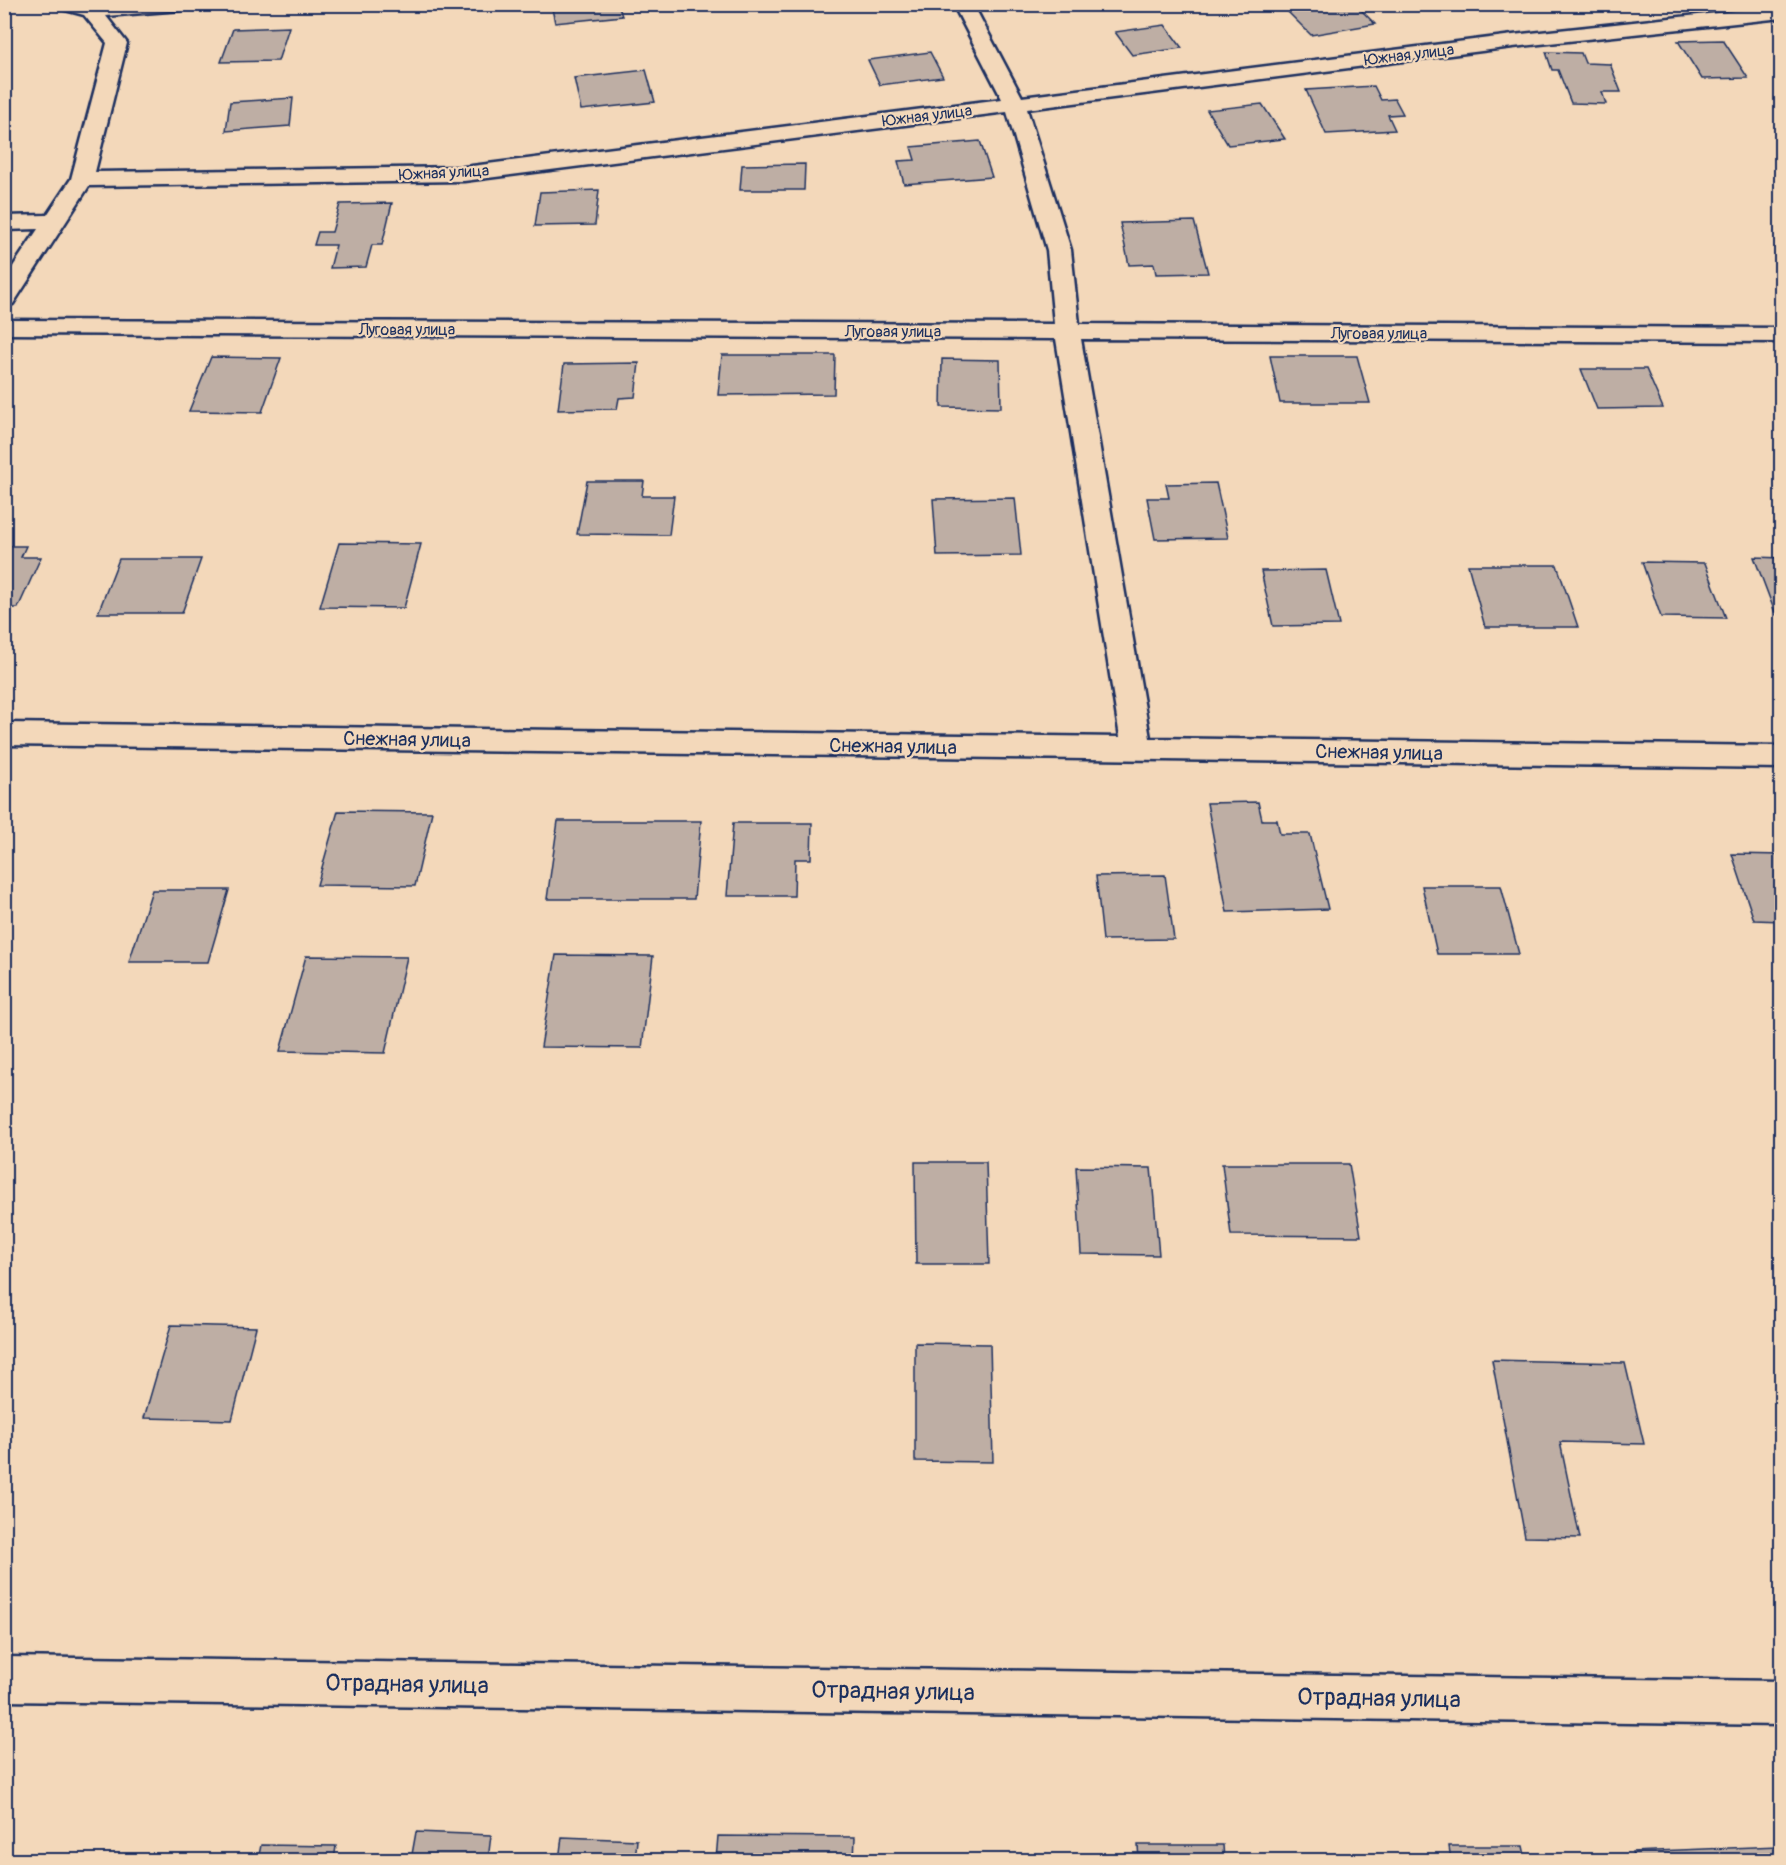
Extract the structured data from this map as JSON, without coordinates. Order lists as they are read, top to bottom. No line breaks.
{"streets":{"street":["Южная улица","Луговая улица","Снежная улица","Отрадная улица"]}}
